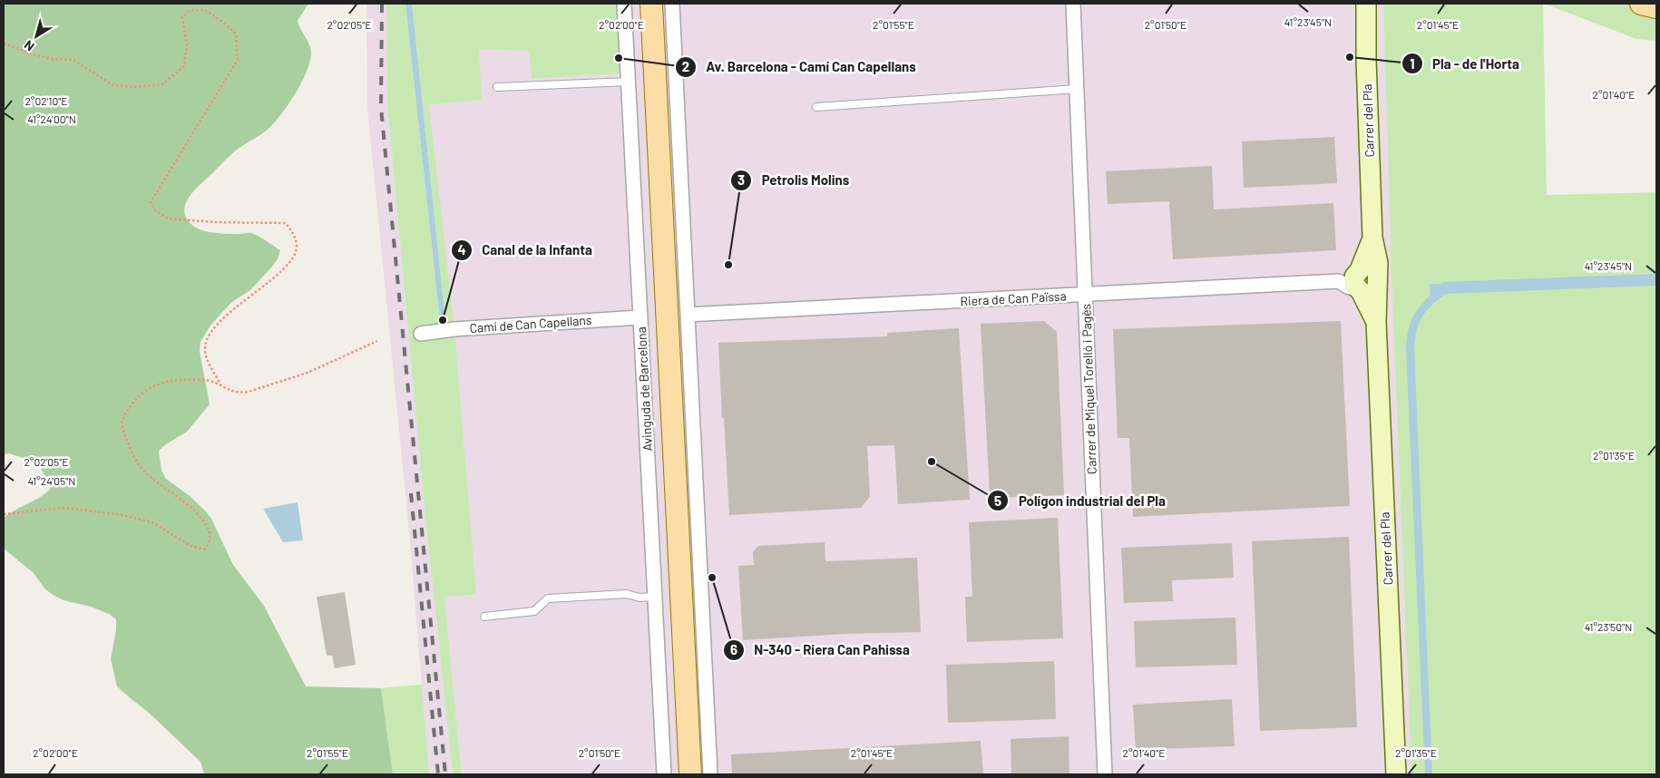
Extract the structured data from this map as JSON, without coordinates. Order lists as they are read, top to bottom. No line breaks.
{"streets":{"main road":["Carrer del Pla"],"street":["Riera de Can Païssa","Camí de Can Capellans","Avinguda de Barcelona","Carrer de Miquel Torelló i Pagès"]},"crossings":[["Carrer del Pla","Riera de Can Païssa"],["Riera de Can Païssa","Carrer de Miquel Torelló i Pagès"],["Camí de Can Capellans","Avinguda de Barcelona"]],"places":["Pla - de l'Horta","Av. Barcelona - Camí Can Capellans","Petrolis Molins","Canal de la Infanta","Polígon industrial del Pla","N-340 - Riera Can Pahissa"],"north":"bottom left","coordinates":["41°23'45\"N","2°02'05\"E","2°02'00\"E","2°01'55\"E","2°01'50\"E","2°01'45\"E","2°01'40\"E","2°02'10\"E","41°24'00\"N","2°01'35\"E","41°24'05\"N","41°23'50\"N"]}
